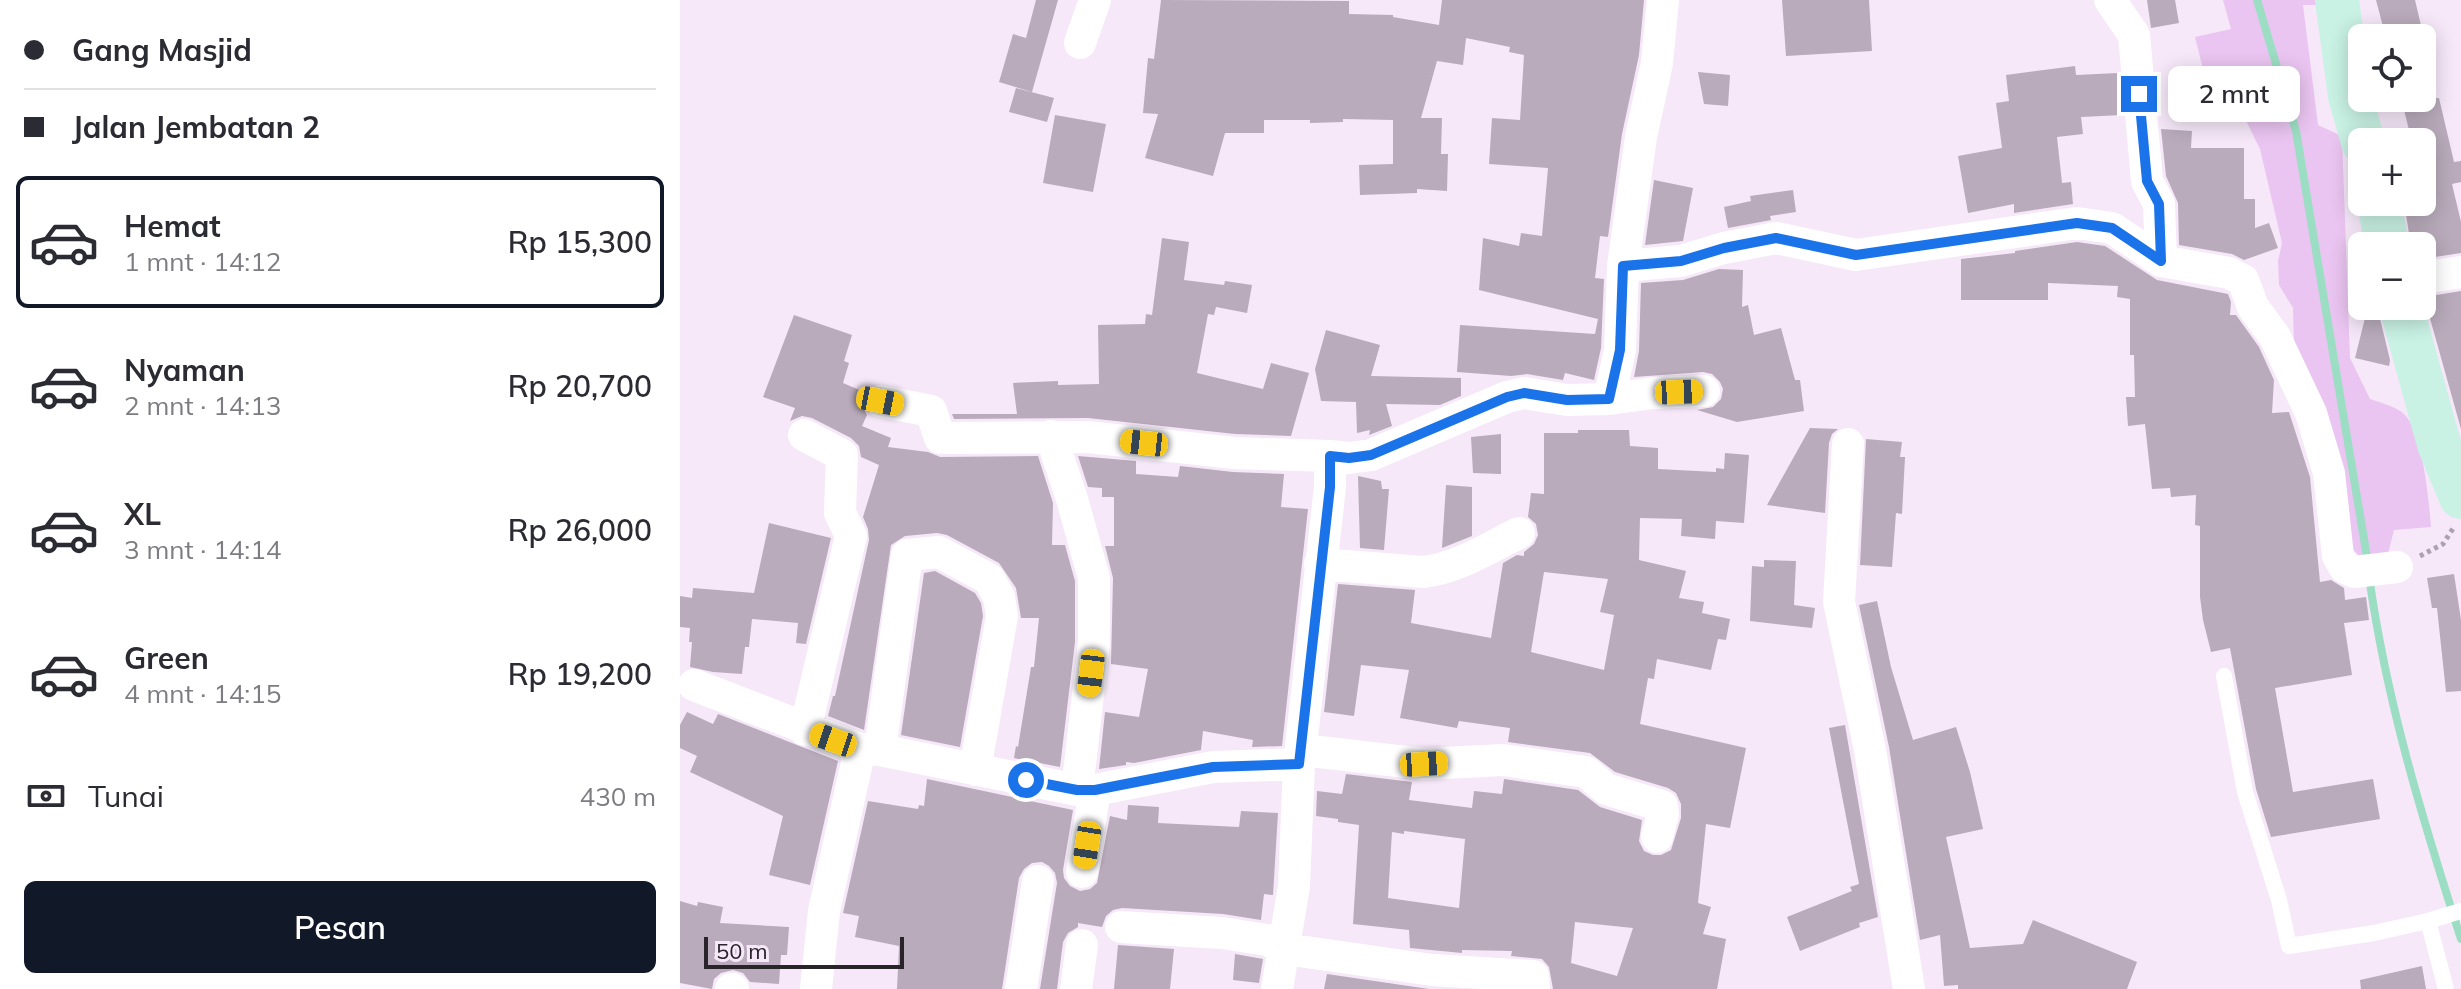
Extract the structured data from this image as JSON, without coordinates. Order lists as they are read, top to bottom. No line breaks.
{"scale_bar":"50 m","page":{"banner":["Gang Masjid","Jalan Jembatan 2"],"map_buttons":["+","−"],"bubble":"2 mnt","list":[{"name":"Hemat","note":"1 mnt · 14:12","value":"Rp 15,300"},{"name":"Nyaman","note":"2 mnt · 14:13","value":"Rp 20,700"},{"name":"XL","note":"3 mnt · 14:14","value":"Rp 26,000"},{"name":"Green","note":"4 mnt · 14:15","value":"Rp 19,200"}],"pay":["Tunai","430 m"],"buttons":"Pesan","scale":"50 m"}}
